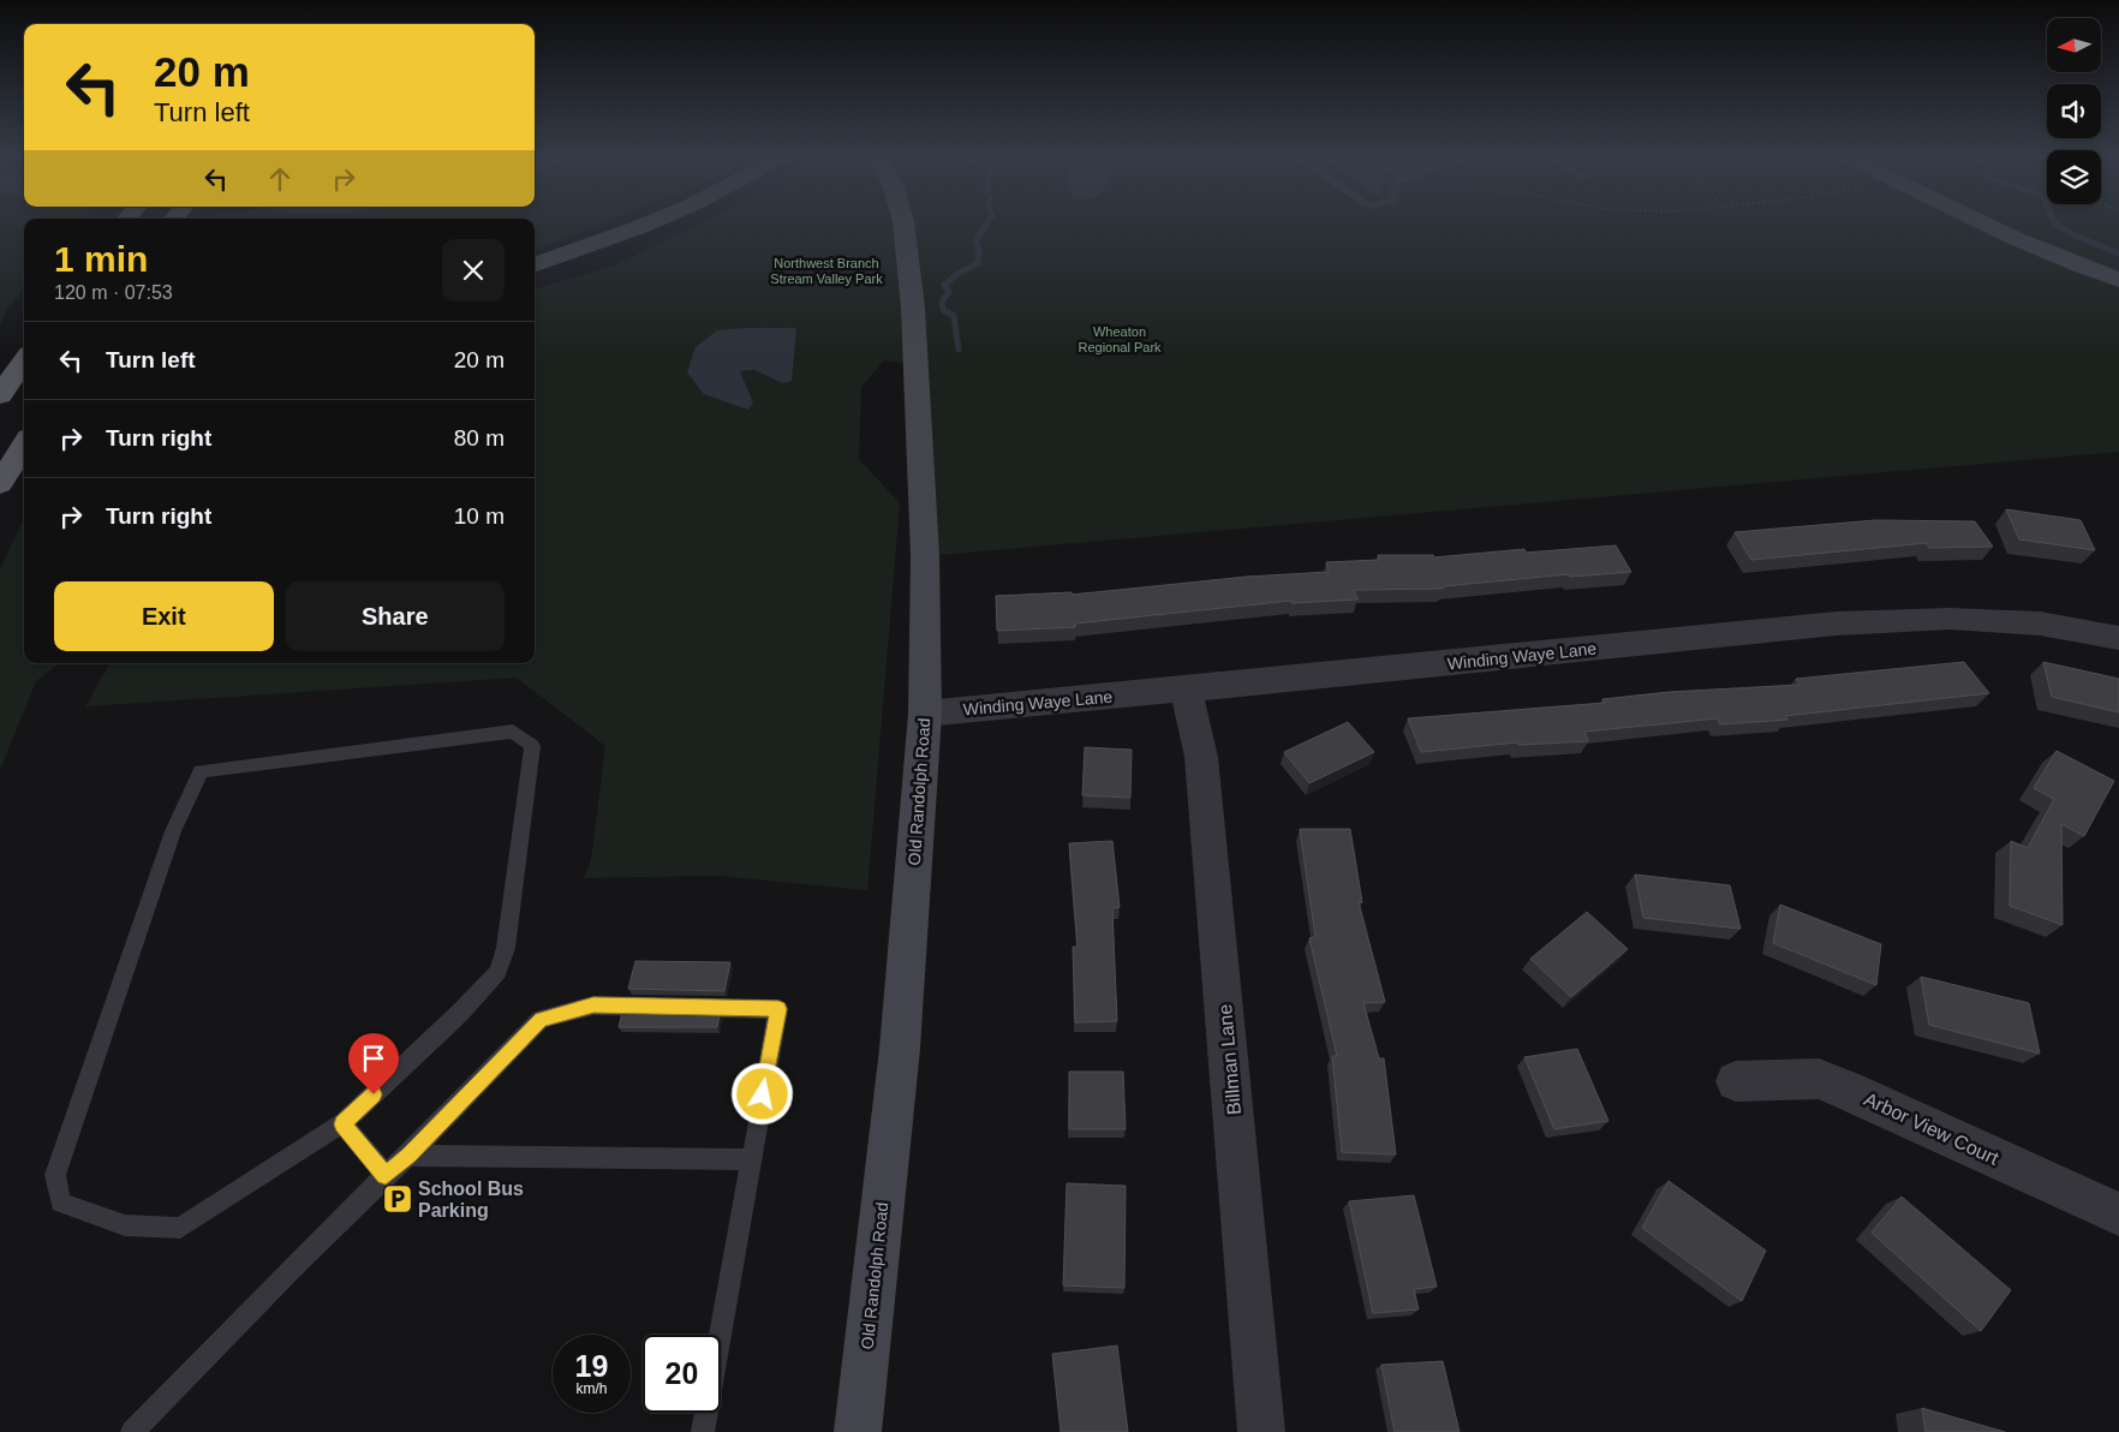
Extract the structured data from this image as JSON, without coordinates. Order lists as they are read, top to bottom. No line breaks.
{"streets":{"street":["Winding Waye Lane","Old Randolph Road","Billman Lane","Arbor View Court"]},"crossings":[["Winding Waye Lane","Old Randolph Road"],["Winding Waye Lane","Billman Lane"]],"parks":["Northwest Branch Stream Valley Park","Wheaton Regional Park"],"places":{"parking":["School Bus Parking"]},"north":"left","page":{"turn":["20 m","Turn left"],"heading":["1 min","120 m · 07:53"],"list":[{"name":"Turn left","value":"20 m"},{"name":"Turn right","value":"80 m"},{"name":"Turn right","value":"10 m"}],"buttons":["Exit","Share"],"speed":"19 km/h","limit":"20"}}
